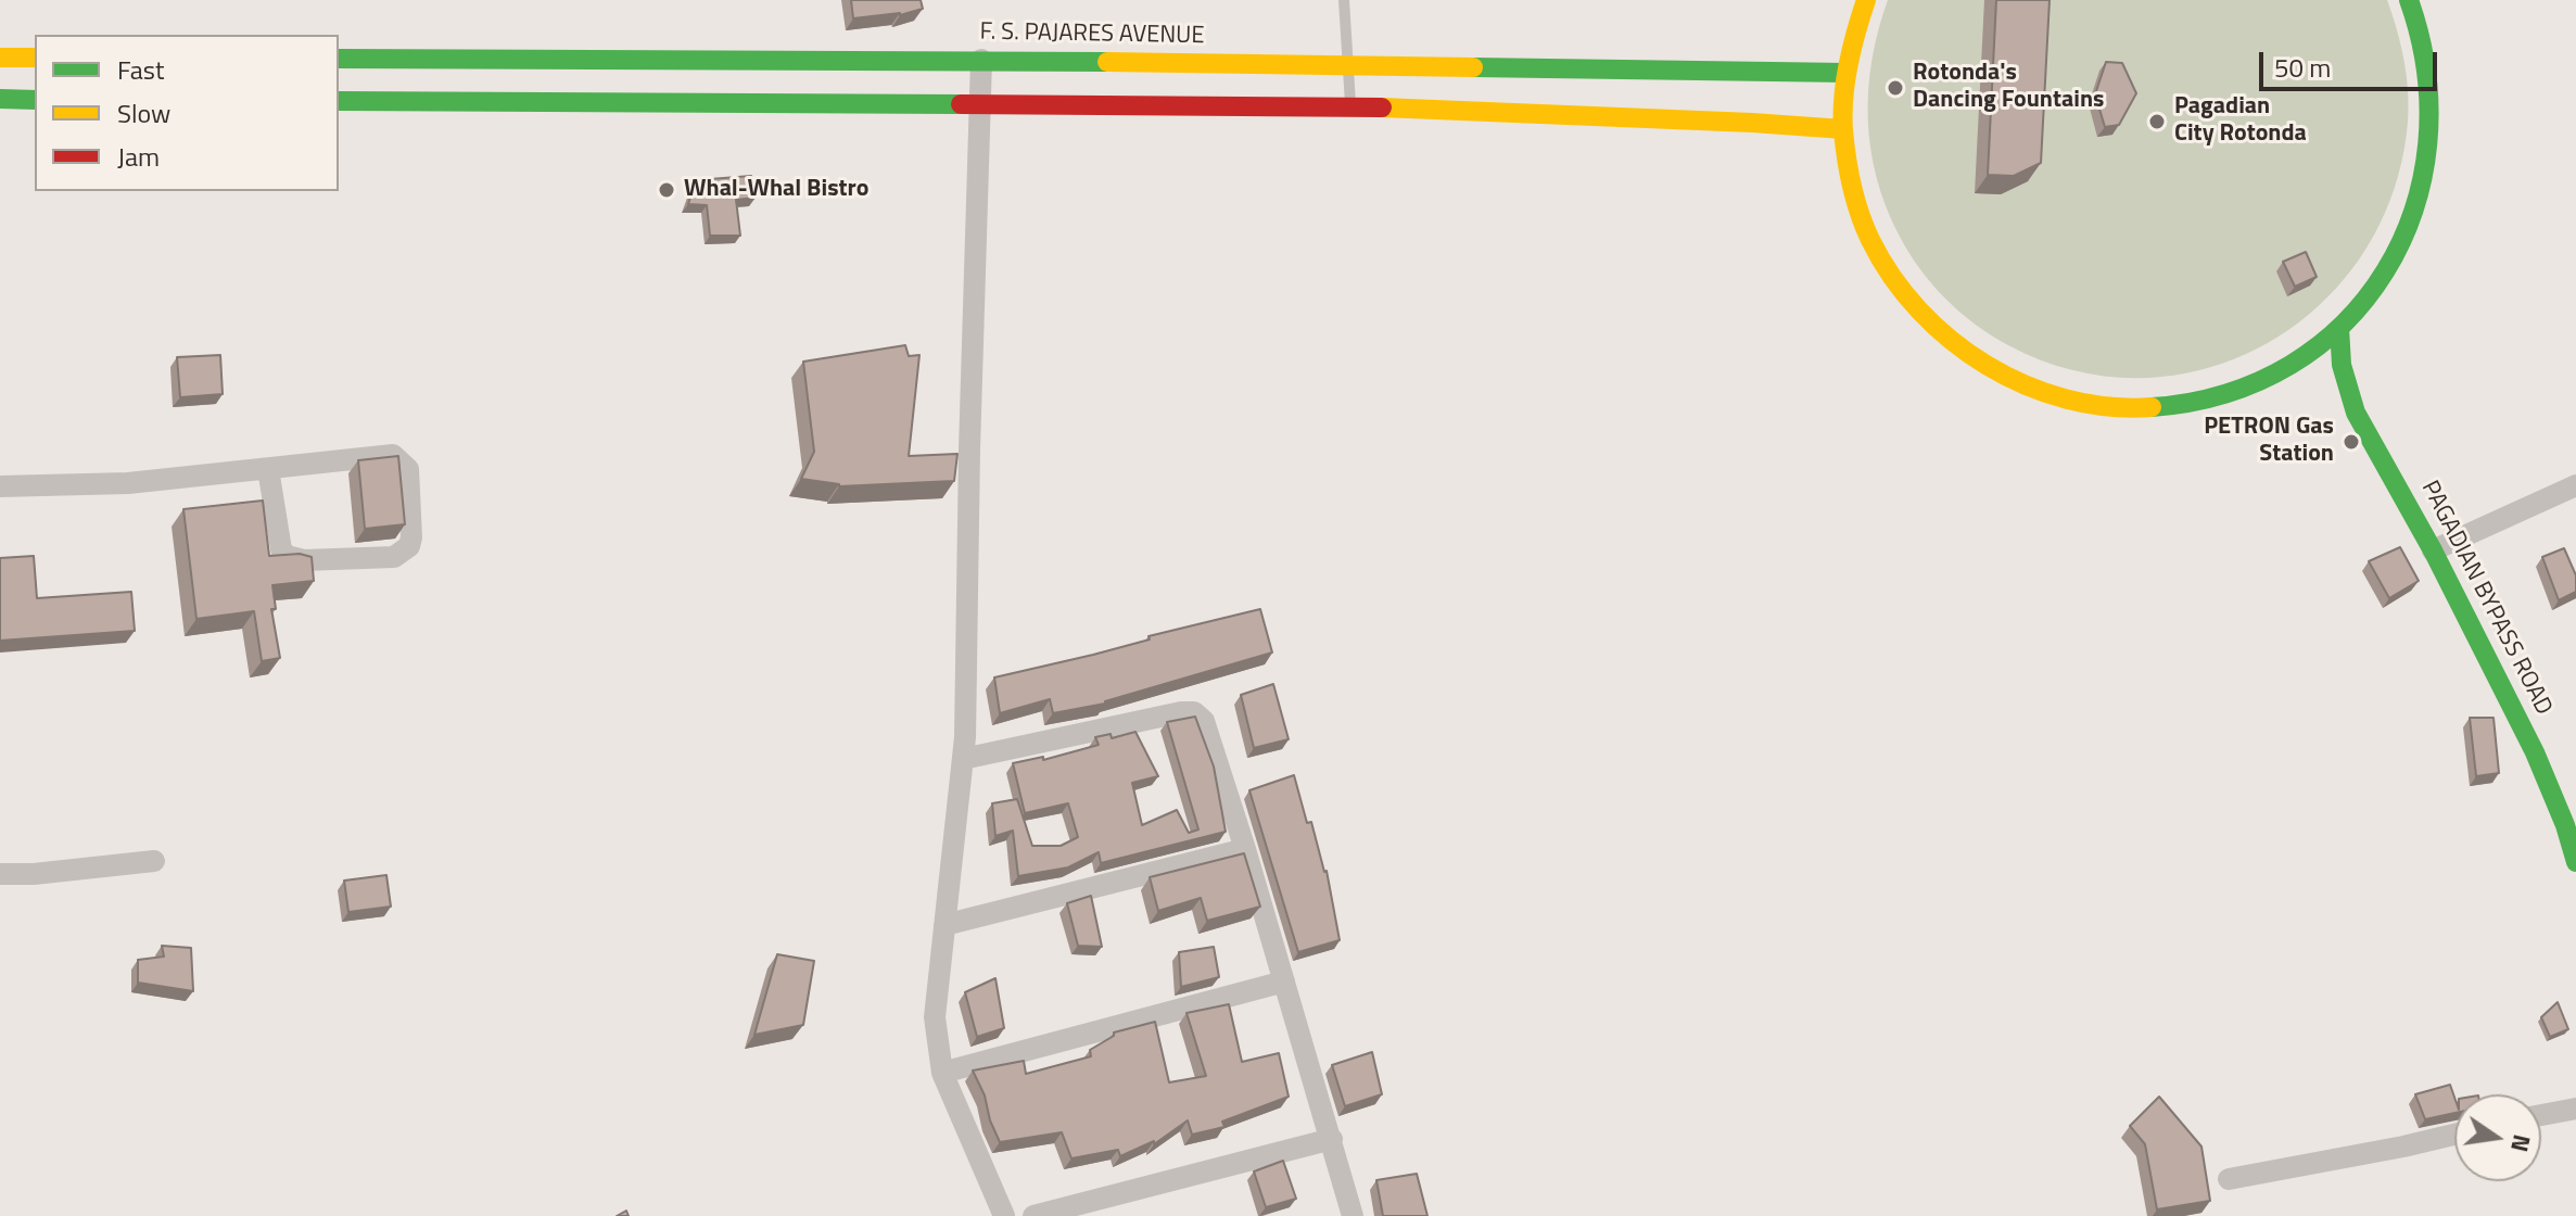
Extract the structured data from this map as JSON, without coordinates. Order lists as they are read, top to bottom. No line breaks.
{"streets":{"main road":["F. S. PAJARES AVENUE","PAGADIAN BYPASS ROAD"]},"places":["Rotonda's Dancing Fountains","Pagadian City Rotonda","Whal-Whal Bistro","PETRON Gas Station"],"legend":["Fast","Slow","Jam"],"scale_bar":"50 m","north":"right"}
